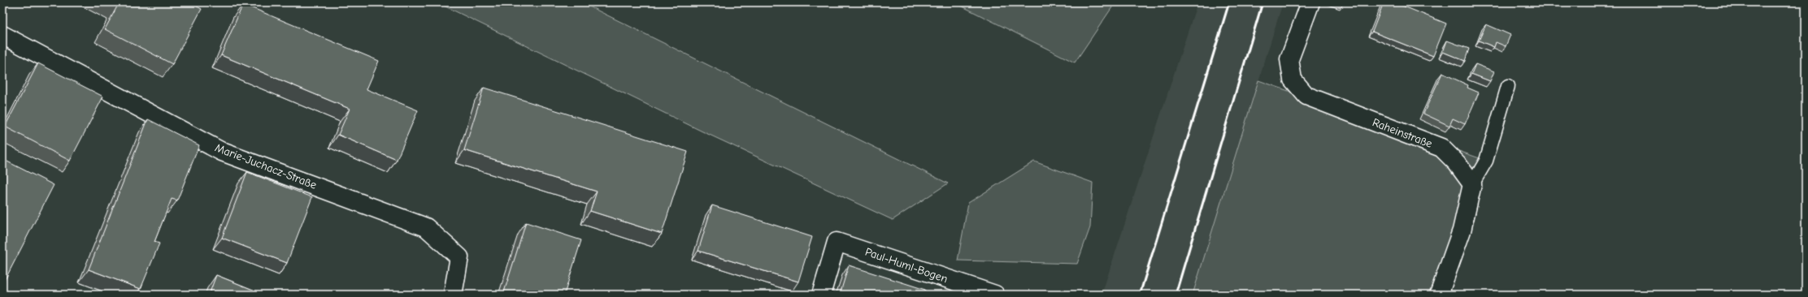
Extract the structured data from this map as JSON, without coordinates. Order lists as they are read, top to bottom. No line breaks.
{"streets":{"street":["Raheinstraße","Marie-Juchacz-Straße","Paul-Huml-Bogen"]}}
